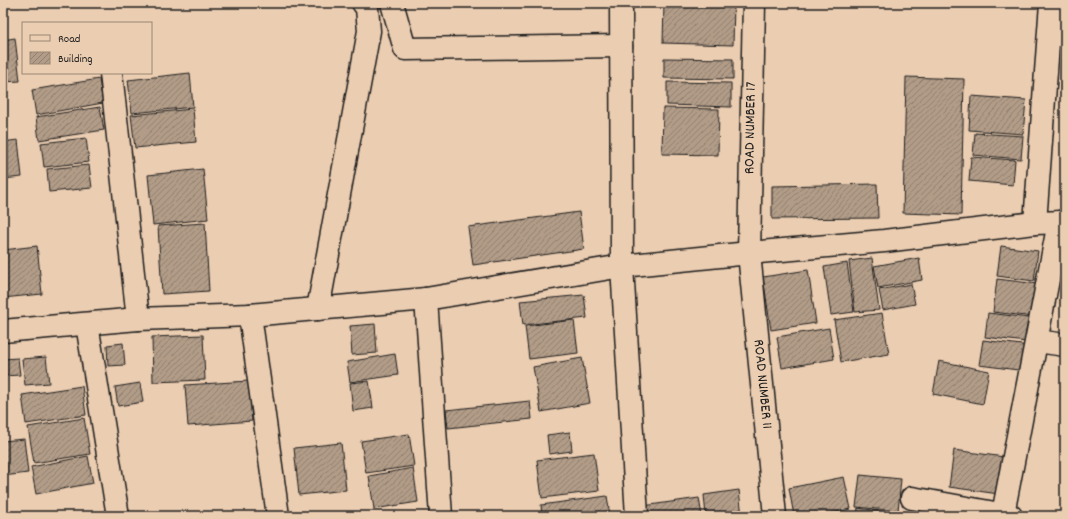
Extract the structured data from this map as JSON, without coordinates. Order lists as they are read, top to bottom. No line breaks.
{"streets":{"street":["ROAD NUMBER 17","ROAD NUMBER 11"]},"crossings":[["ROAD NUMBER 17","ROAD NUMBER 11"]],"legend":["Road","Building"]}
